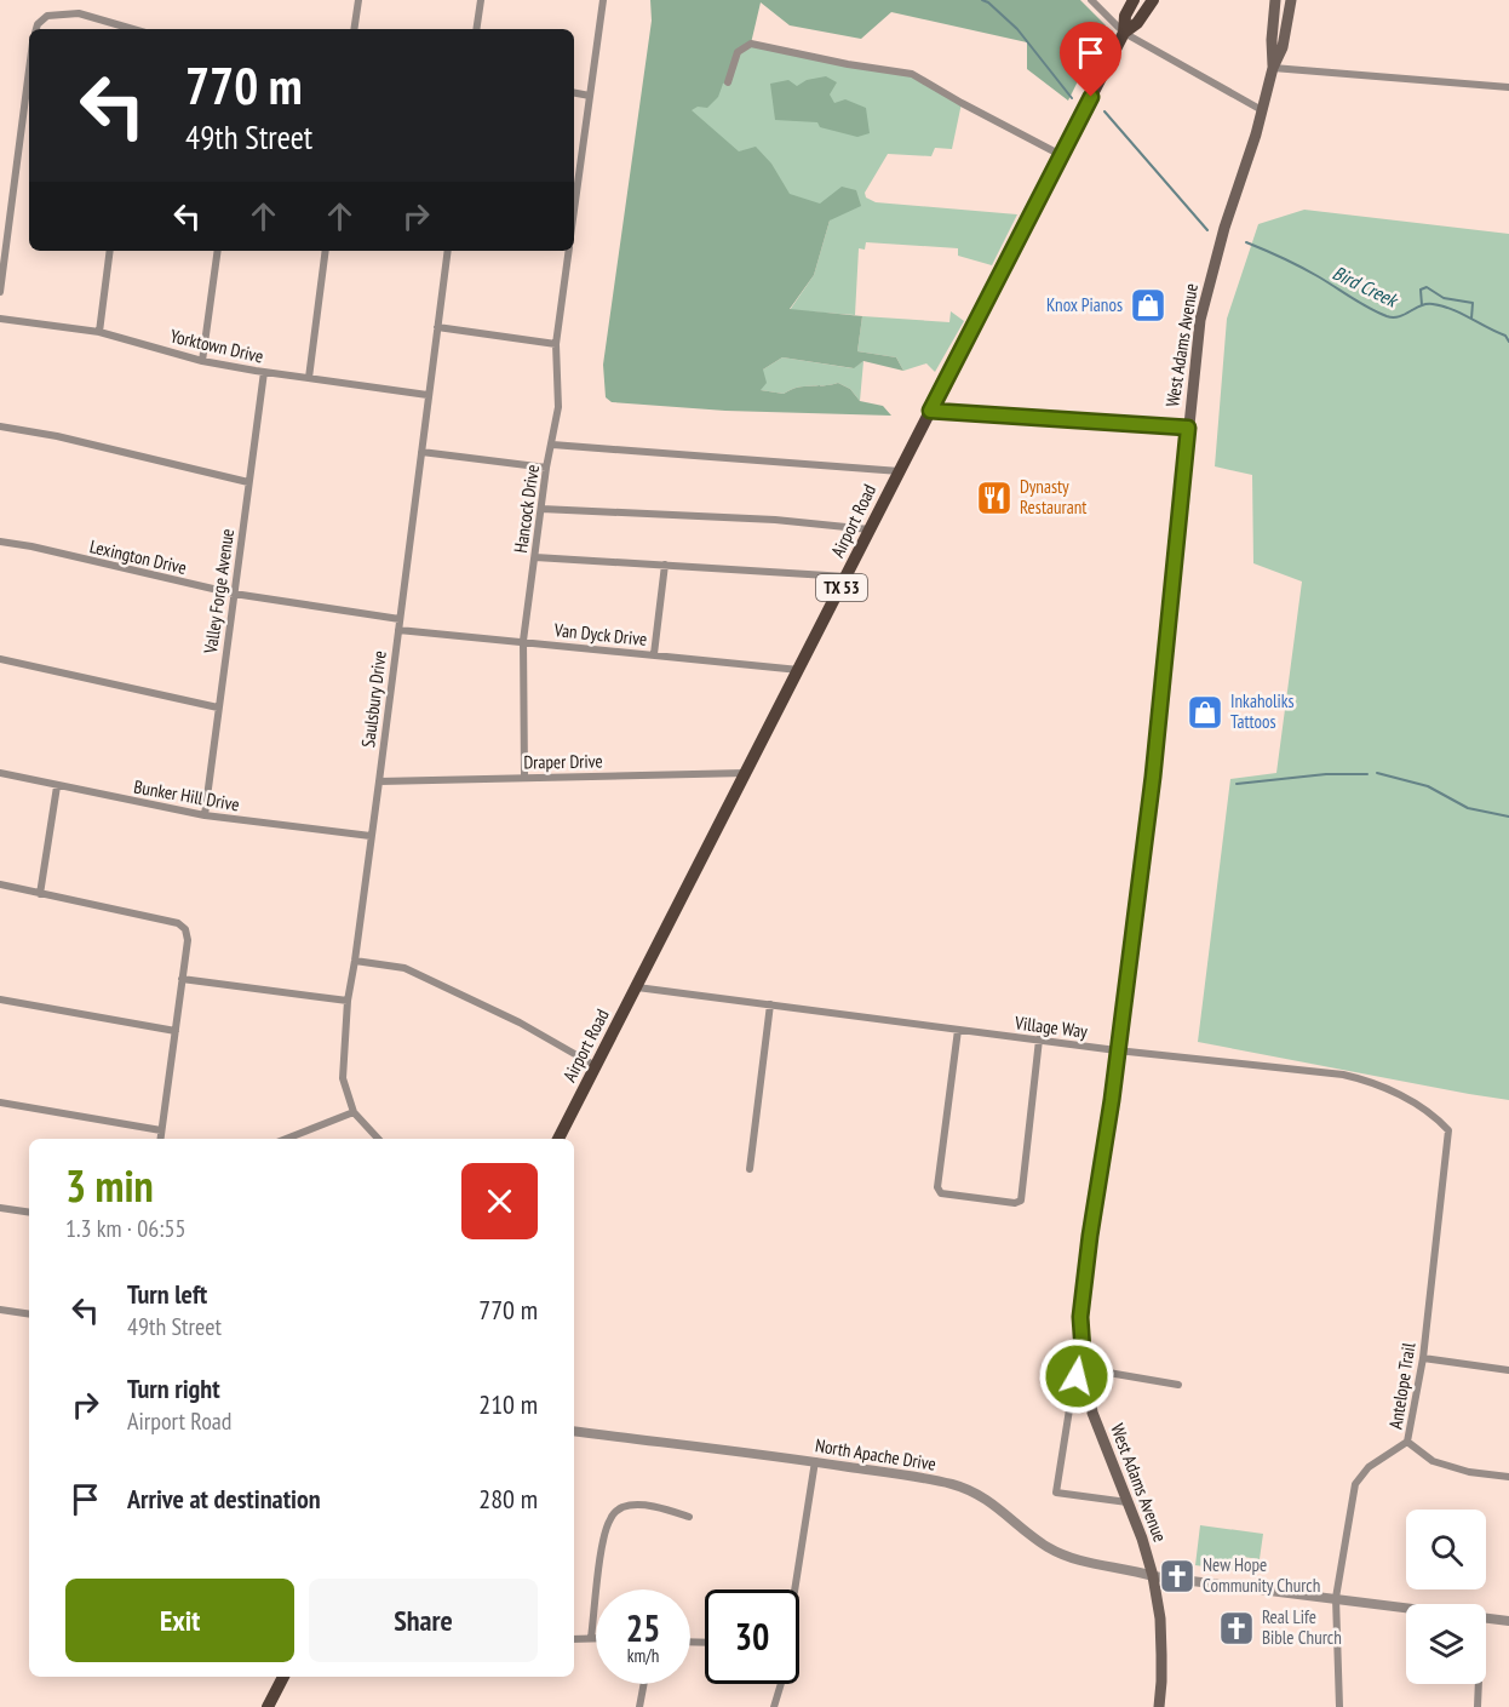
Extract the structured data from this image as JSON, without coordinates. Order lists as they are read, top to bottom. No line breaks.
{"streets":{"main road":["West Adams Avenue","Airport Road","TX 53"],"street":["Yorktown Drive","Hancock Drive","Lexington Drive","Valley Forge Avenue","Van Dyck Drive","Saulsbury Drive","Draper Drive","Bunker Hill Drive","Village Way","Antelope Trail","North Apache Drive"]},"crossings":[["West Adams Avenue","Village Way"],["West Adams Avenue","North Apache Drive"],["Yorktown Drive","Valley Forge Avenue"],["Yorktown Drive","Saulsbury Drive"],["Hancock Drive","Van Dyck Drive"],["Hancock Drive","Draper Drive"],["Airport Road","Van Dyck Drive"],["Airport Road","Draper Drive"],["Airport Road","Village Way"],["Lexington Drive","Valley Forge Avenue"],["Lexington Drive","Saulsbury Drive"],["Valley Forge Avenue","Bunker Hill Drive"],["Van Dyck Drive","Saulsbury Drive"],["Saulsbury Drive","Draper Drive"],["Saulsbury Drive","Bunker Hill Drive"],["Village Way","Antelope Trail"],["Antelope Trail","North Apache Drive"]],"water":["Bird Creek"],"places":{"shop":["Knox Pianos","Inkaholiks Tattoos"],"restaurant":["Dynasty Restaurant"],"church":["New Hope Community Church","Real Life Bible Church"]},"page":{"turn":["770 m","49th Street"],"heading":["3 min","1.3 km · 06:55"],"list":[{"name":"Turn left","note":"49th Street","value":"770 m"},{"name":"Turn right","note":"Airport Road","value":"210 m"},{"name":"Arrive at destination","value":"280 m"}],"buttons":["Exit","Share"],"speed":"25 km/h","limit":"30"}}
